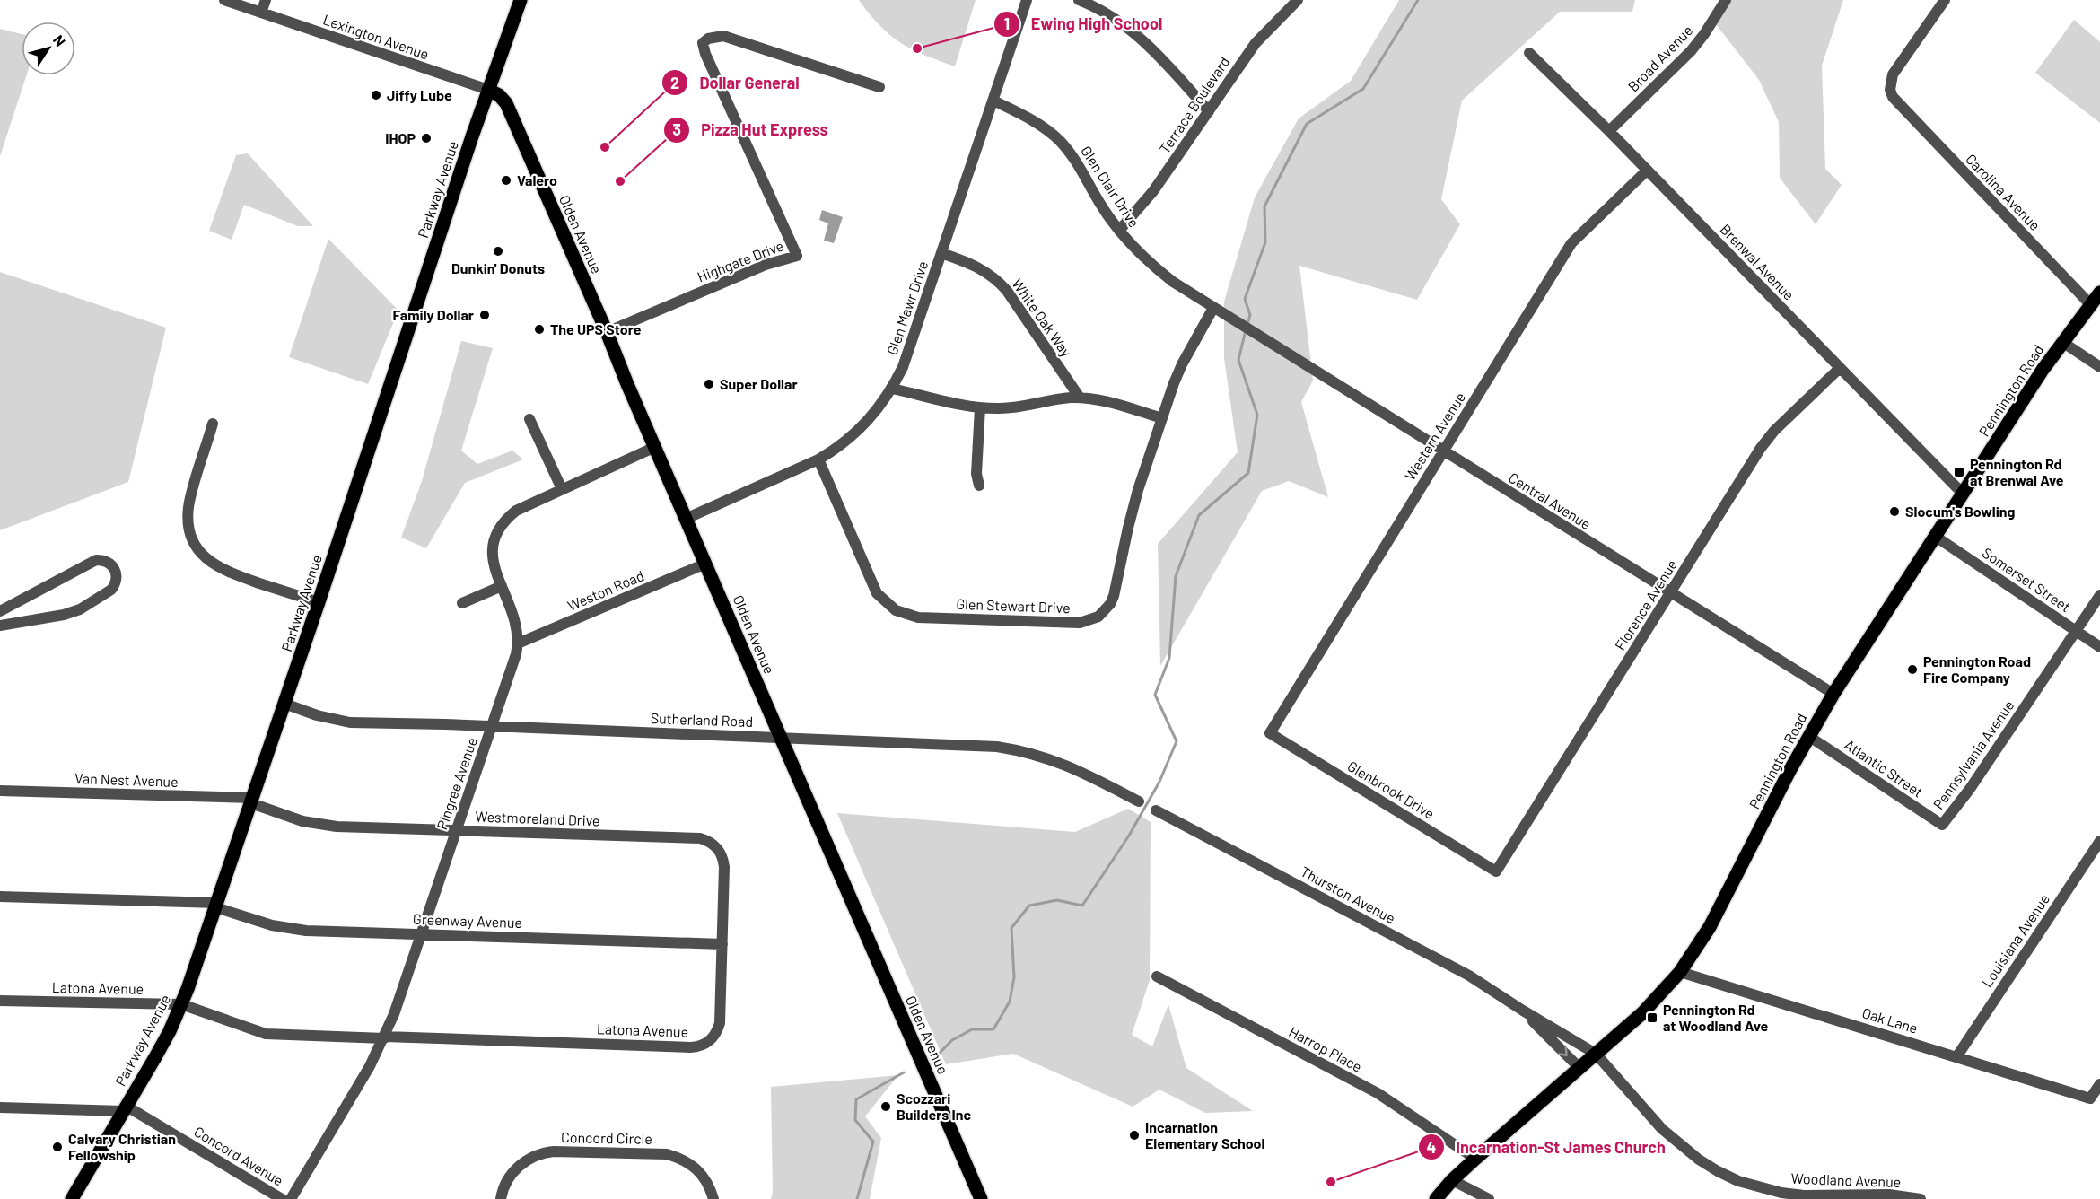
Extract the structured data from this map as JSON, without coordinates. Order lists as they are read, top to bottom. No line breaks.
{"streets":{"main road":["Parkway Avenue","Olden Avenue","Pennington Road"],"street":["Lexington Avenue","Broad Avenue","Terrace Boulevard","Glen Clair Drive","Carolina Avenue","Highgate Drive","Brenwal Avenue","Glen Mawr Drive","White Oak Way","Western Avenue","Central Avenue","Somerset Street","Weston Road","Florence Avenue","Glen Stewart Drive","Sutherland Road","Pennsylvania Avenue","Atlantic Street","Van Nest Avenue","Pingree Avenue","Glenbrook Drive","Westmoreland Drive","Thurston Avenue","Greenway Avenue","Louisiana Avenue","Latona Avenue","Oak Lane","Harrop Place","Concord Circle","Concord Avenue","Woodland Avenue"]},"crossings":[["Lexington Avenue","Parkway Avenue"],["Lexington Avenue","Olden Avenue"],["Broad Avenue","Brenwal Avenue"],["Terrace Boulevard","Glen Clair Drive"],["Glen Clair Drive","Glen Mawr Drive"],["Glen Clair Drive","Central Avenue"],["Glen Clair Drive","Glen Stewart Drive"],["Parkway Avenue","Olden Avenue"],["Parkway Avenue","Sutherland Road"],["Parkway Avenue","Van Nest Avenue"],["Parkway Avenue","Westmoreland Drive"],["Parkway Avenue","Greenway Avenue"],["Parkway Avenue","Latona Avenue"],["Parkway Avenue","Concord Avenue"],["Carolina Avenue","Pennington Road"],["Olden Avenue","Highgate Drive"],["Olden Avenue","Glen Mawr Drive"],["Olden Avenue","Weston Road"],["Olden Avenue","Sutherland Road"],["Olden Avenue","Pingree Avenue"],["Brenwal Avenue","Pennington Road"],["Brenwal Avenue","Western Avenue"],["Brenwal Avenue","Florence Avenue"],["Glen Mawr Drive","White Oak Way"],["Glen Mawr Drive","Glen Stewart Drive"],["Pennington Road","Central Avenue"],["Pennington Road","Somerset Street"],["Pennington Road","Atlantic Street"],["Pennington Road","Thurston Avenue"],["Pennington Road","Oak Lane"],["Pennington Road","Harrop Place"],["Pennington Road","Woodland Avenue"],["Western Avenue","Central Avenue"],["Western Avenue","Glenbrook Drive"],["Central Avenue","Florence Avenue"],["Somerset Street","Pennsylvania Avenue"],["Weston Road","Pingree Avenue"],["Florence Avenue","Glenbrook Drive"],["Sutherland Road","Pingree Avenue"],["Pennsylvania Avenue","Atlantic Street"],["Van Nest Avenue","Westmoreland Drive"],["Pingree Avenue","Westmoreland Drive"],["Pingree Avenue","Greenway Avenue"],["Pingree Avenue","Latona Avenue"],["Westmoreland Drive","Latona Avenue"],["Thurston Avenue","Woodland Avenue"],["Greenway Avenue","Latona Avenue"],["Louisiana Avenue","Oak Lane"]],"places":{"other":["Ewing High School","Jiffy Lube","IHOP","Dollar General","Valero","Pizza Hut Express","Dunkin' Donuts","Family Dollar","The UPS Store","Super Dollar","Slocum's Bowling","Pennington Road Fire Company","Scozzari Builders Inc","Incarnation Elementary School","Calvary Christian Fellowship","Incarnation-St James Church"],"transit":["Pennington Rd at Brenwal Ave","Pennington Rd at Woodland Ave"]},"north":"top right"}
